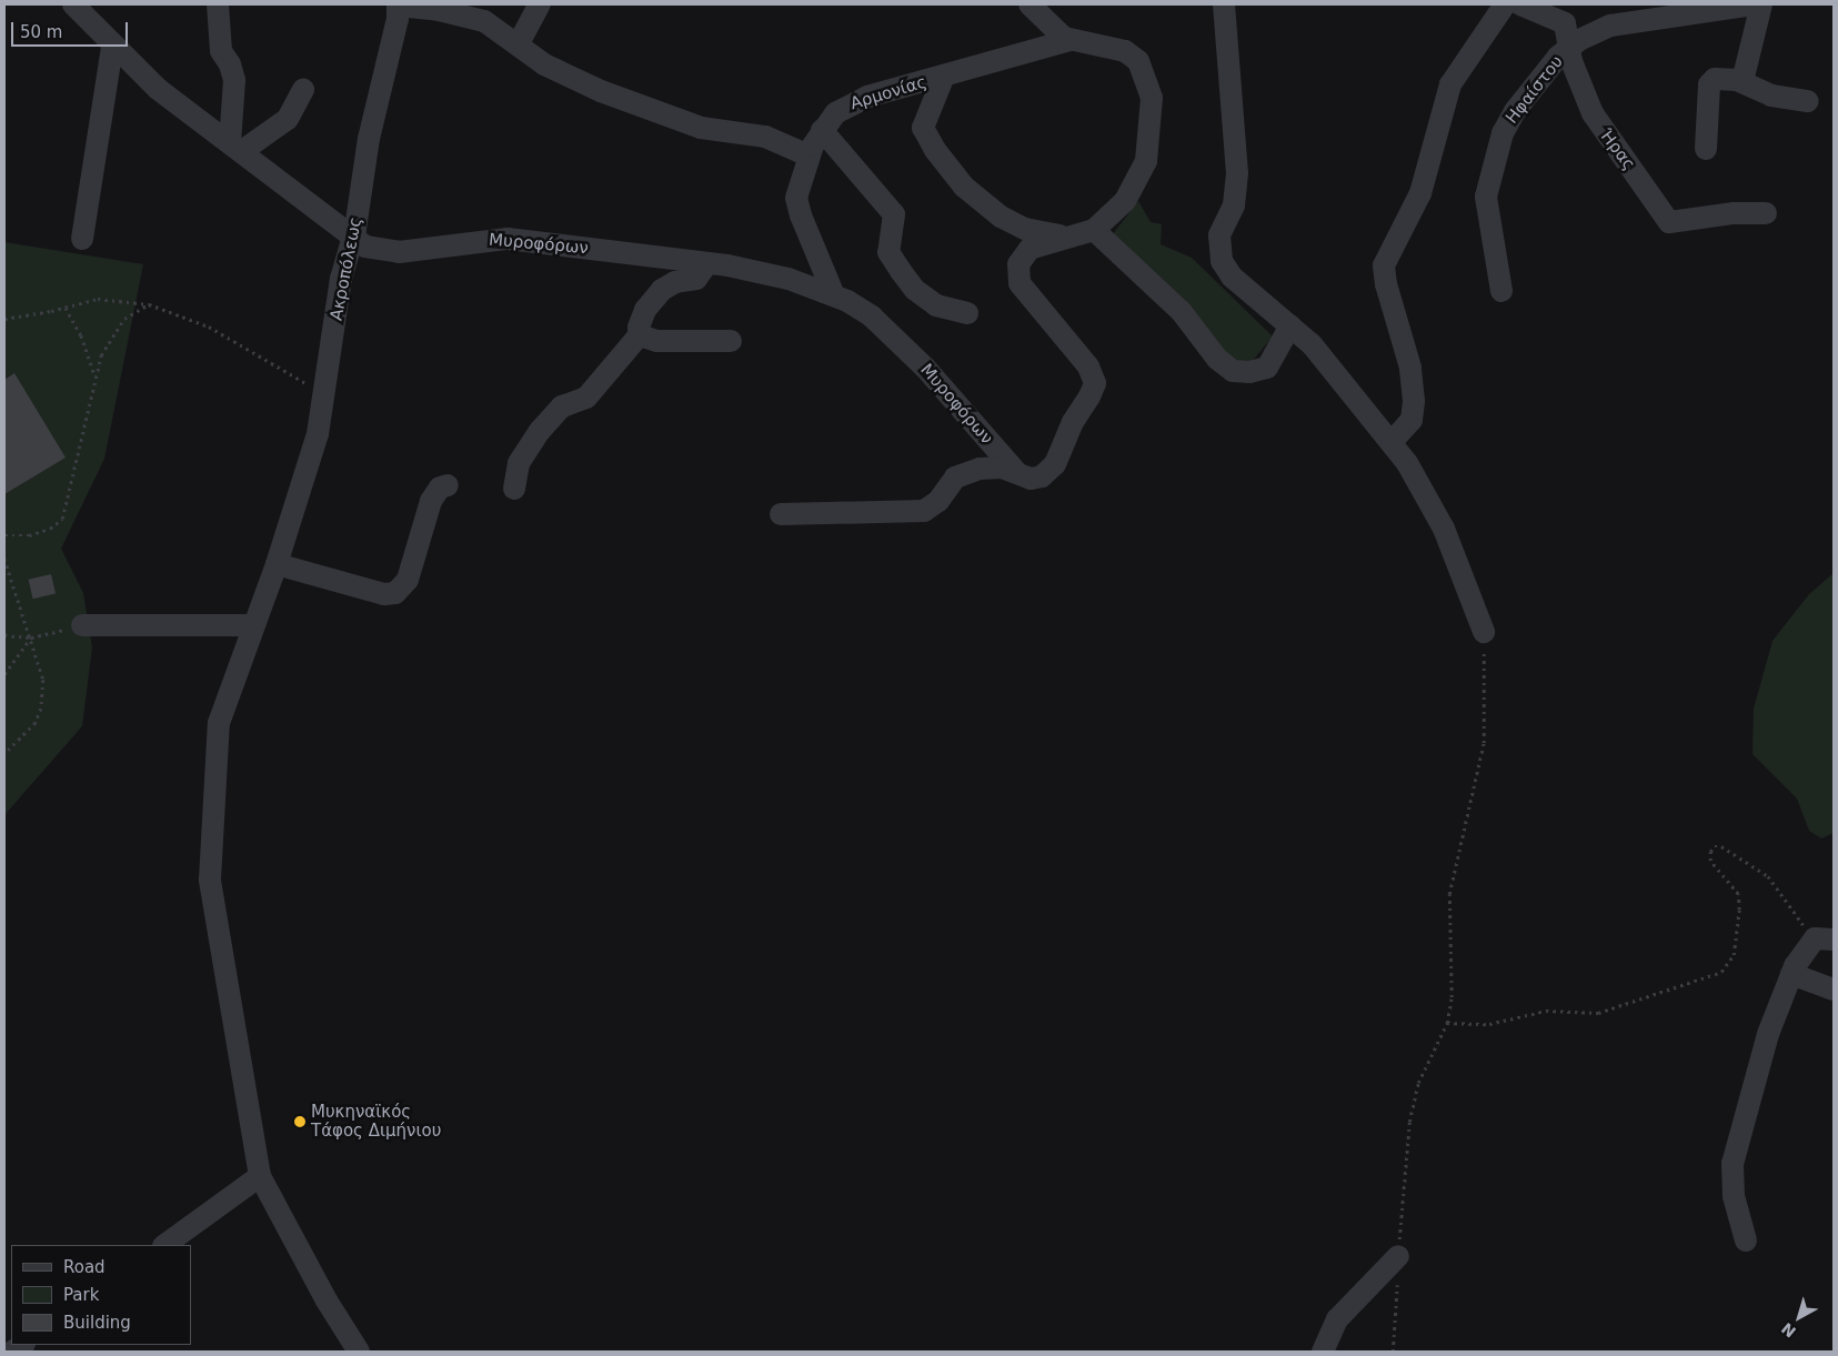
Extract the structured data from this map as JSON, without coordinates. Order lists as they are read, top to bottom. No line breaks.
{"streets":{"street":["Ηφαίστου","Αρμονίας","Ήρας","Μυροφόρων","Ακροπόλεως"]},"crossings":[["Ηφαίστου","Ήρας"],["Αρμονίας","Μυροφόρων"],["Μυροφόρων","Ακροπόλεως"]],"places":["Μυκηναϊκός Τάφος Διμήνιου"],"legend":["Road","Park","Building"],"scale_bar":"50 m","north":"bottom left"}
